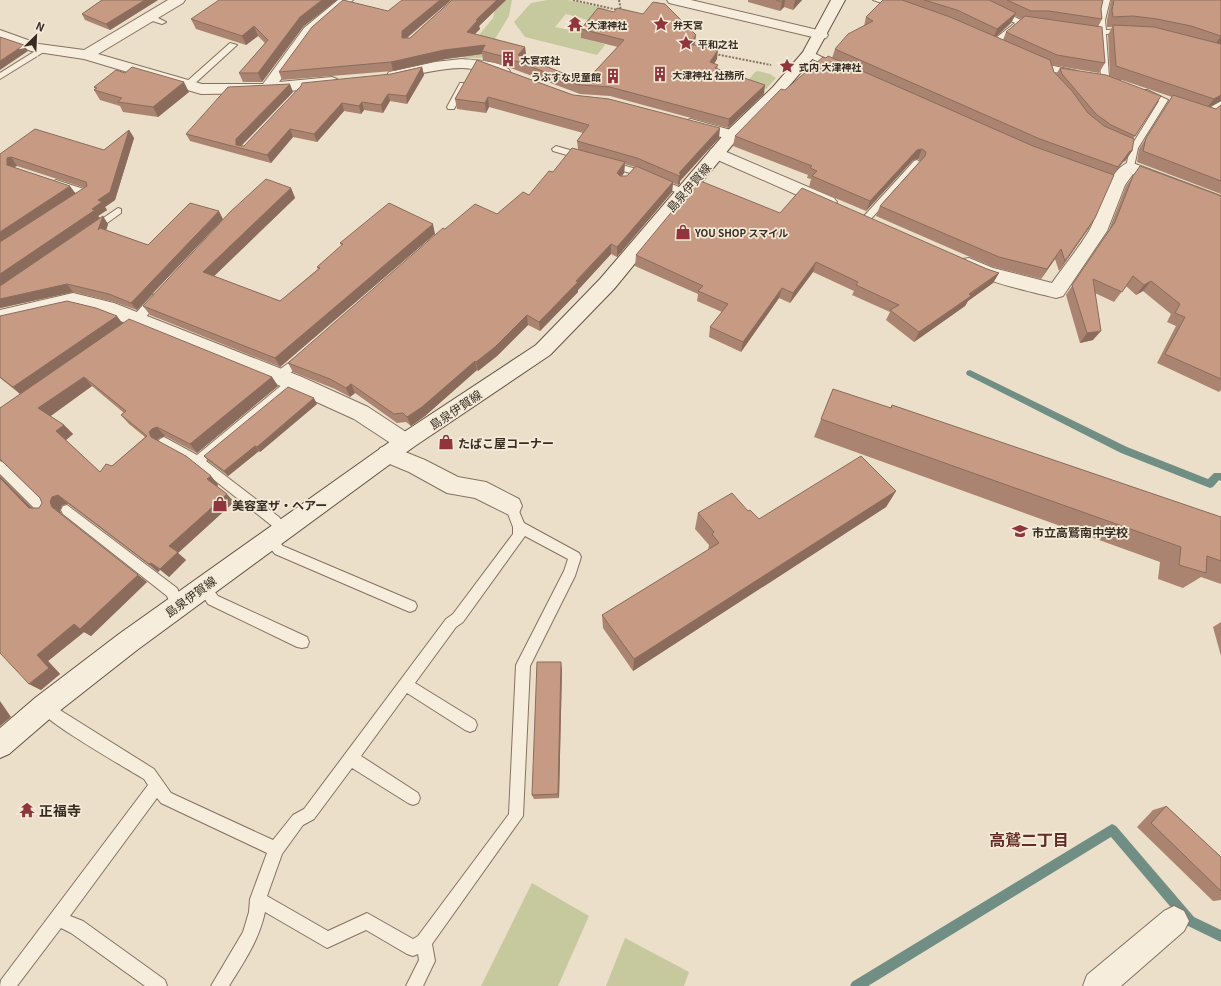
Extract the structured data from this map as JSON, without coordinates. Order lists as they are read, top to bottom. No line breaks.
{"streets":{"street":["島泉伊賀線"]},"districts":["高鷲二丁目"],"places":{"temple":["大津神社","正福寺"],"place":["弁天宮","平和之社","式内 大津神社"],"building":["大宮戎社","大津神社 社務所","うぶすな児童館"],"shop":["YOU SHOP スマイル","たばこ屋コーナー","美容室ザ・ヘアー"],"school or university":["市立高鷲南中学校"]},"north":"top right"}
